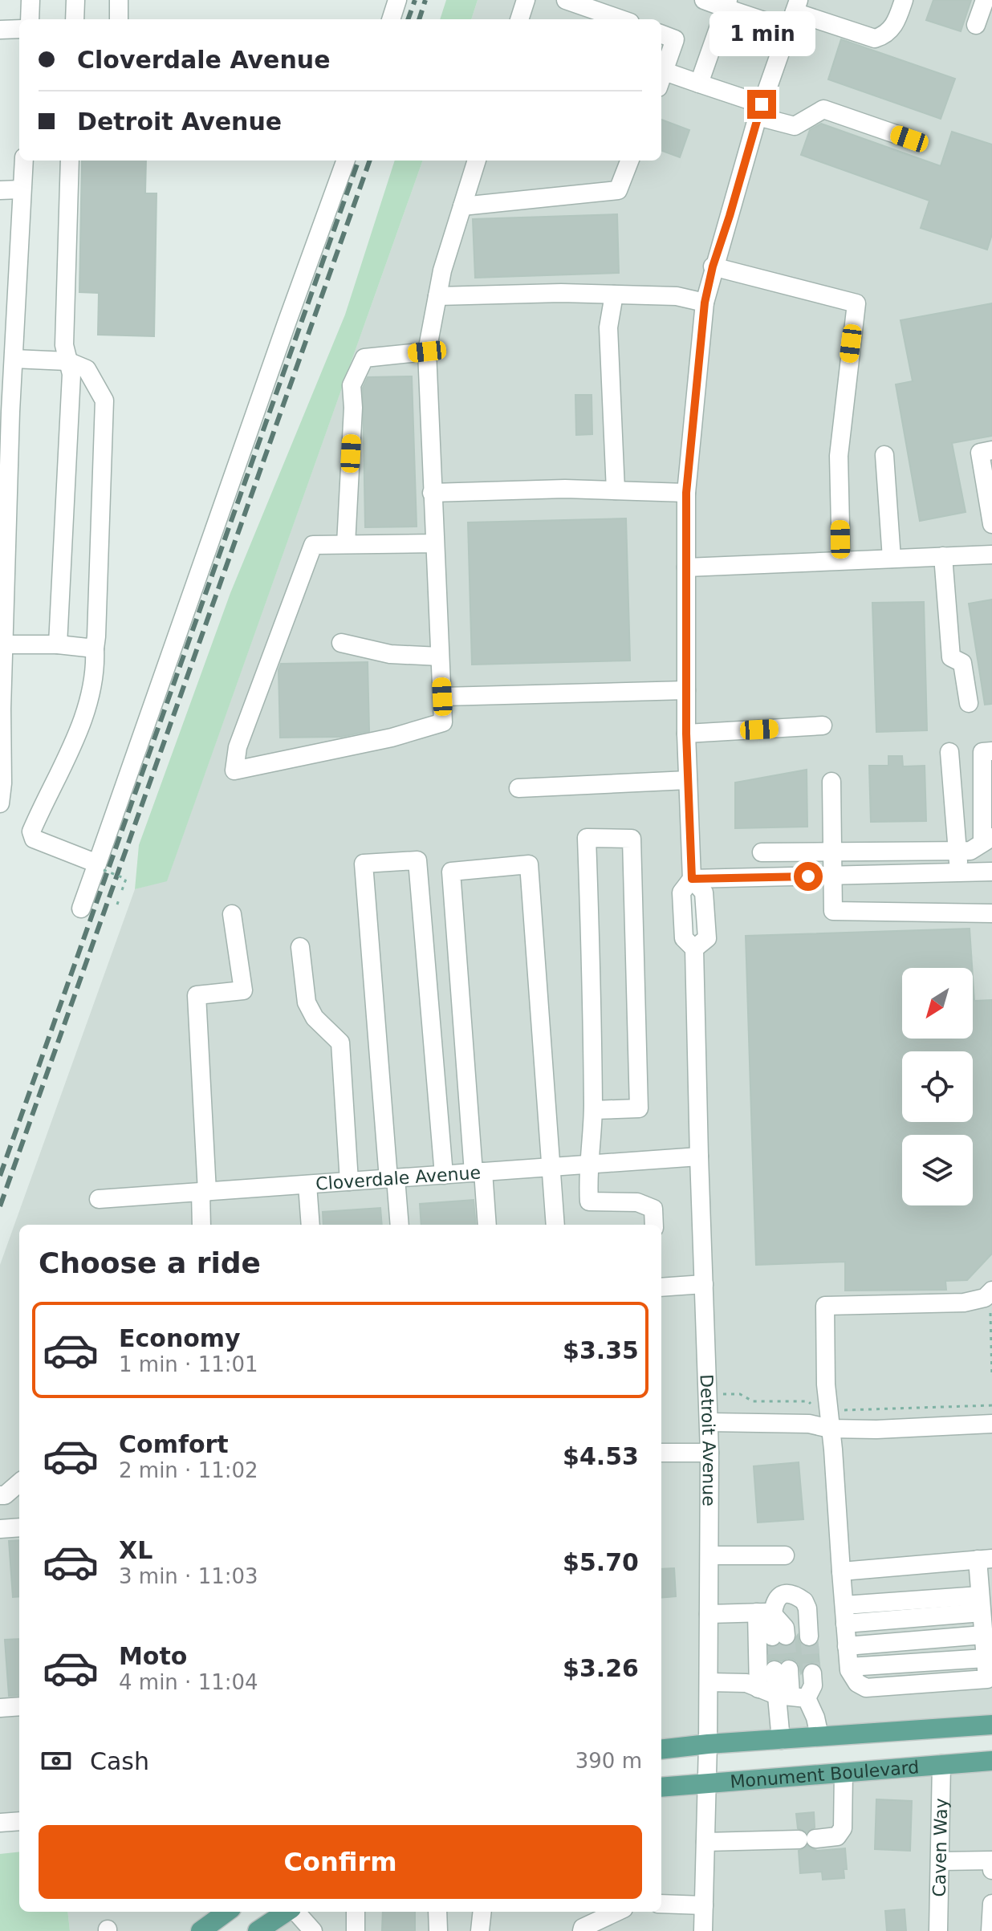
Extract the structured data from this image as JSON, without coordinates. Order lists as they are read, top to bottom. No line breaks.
{"streets":{"main road":["Monument Boulevard"],"street":["Cloverdale Avenue","Detroit Avenue","Caven Way"]},"crossings":[["Cloverdale Avenue","Detroit Avenue"],["Detroit Avenue","Monument Boulevard"],["Monument Boulevard","Caven Way"]],"north":"bottom left","page":{"bubble":"1 min","banner":["Cloverdale Avenue","Detroit Avenue"],"heading":"Choose a ride","list":[{"name":"Economy","note":"1 min · 11:01","value":"$3.35"},{"name":"Comfort","note":"2 min · 11:02","value":"$4.53"},{"name":"XL","note":"3 min · 11:03","value":"$5.70"},{"name":"Moto","note":"4 min · 11:04","value":"$3.26"}],"pay":["Cash","390 m"],"buttons":"Confirm"}}
